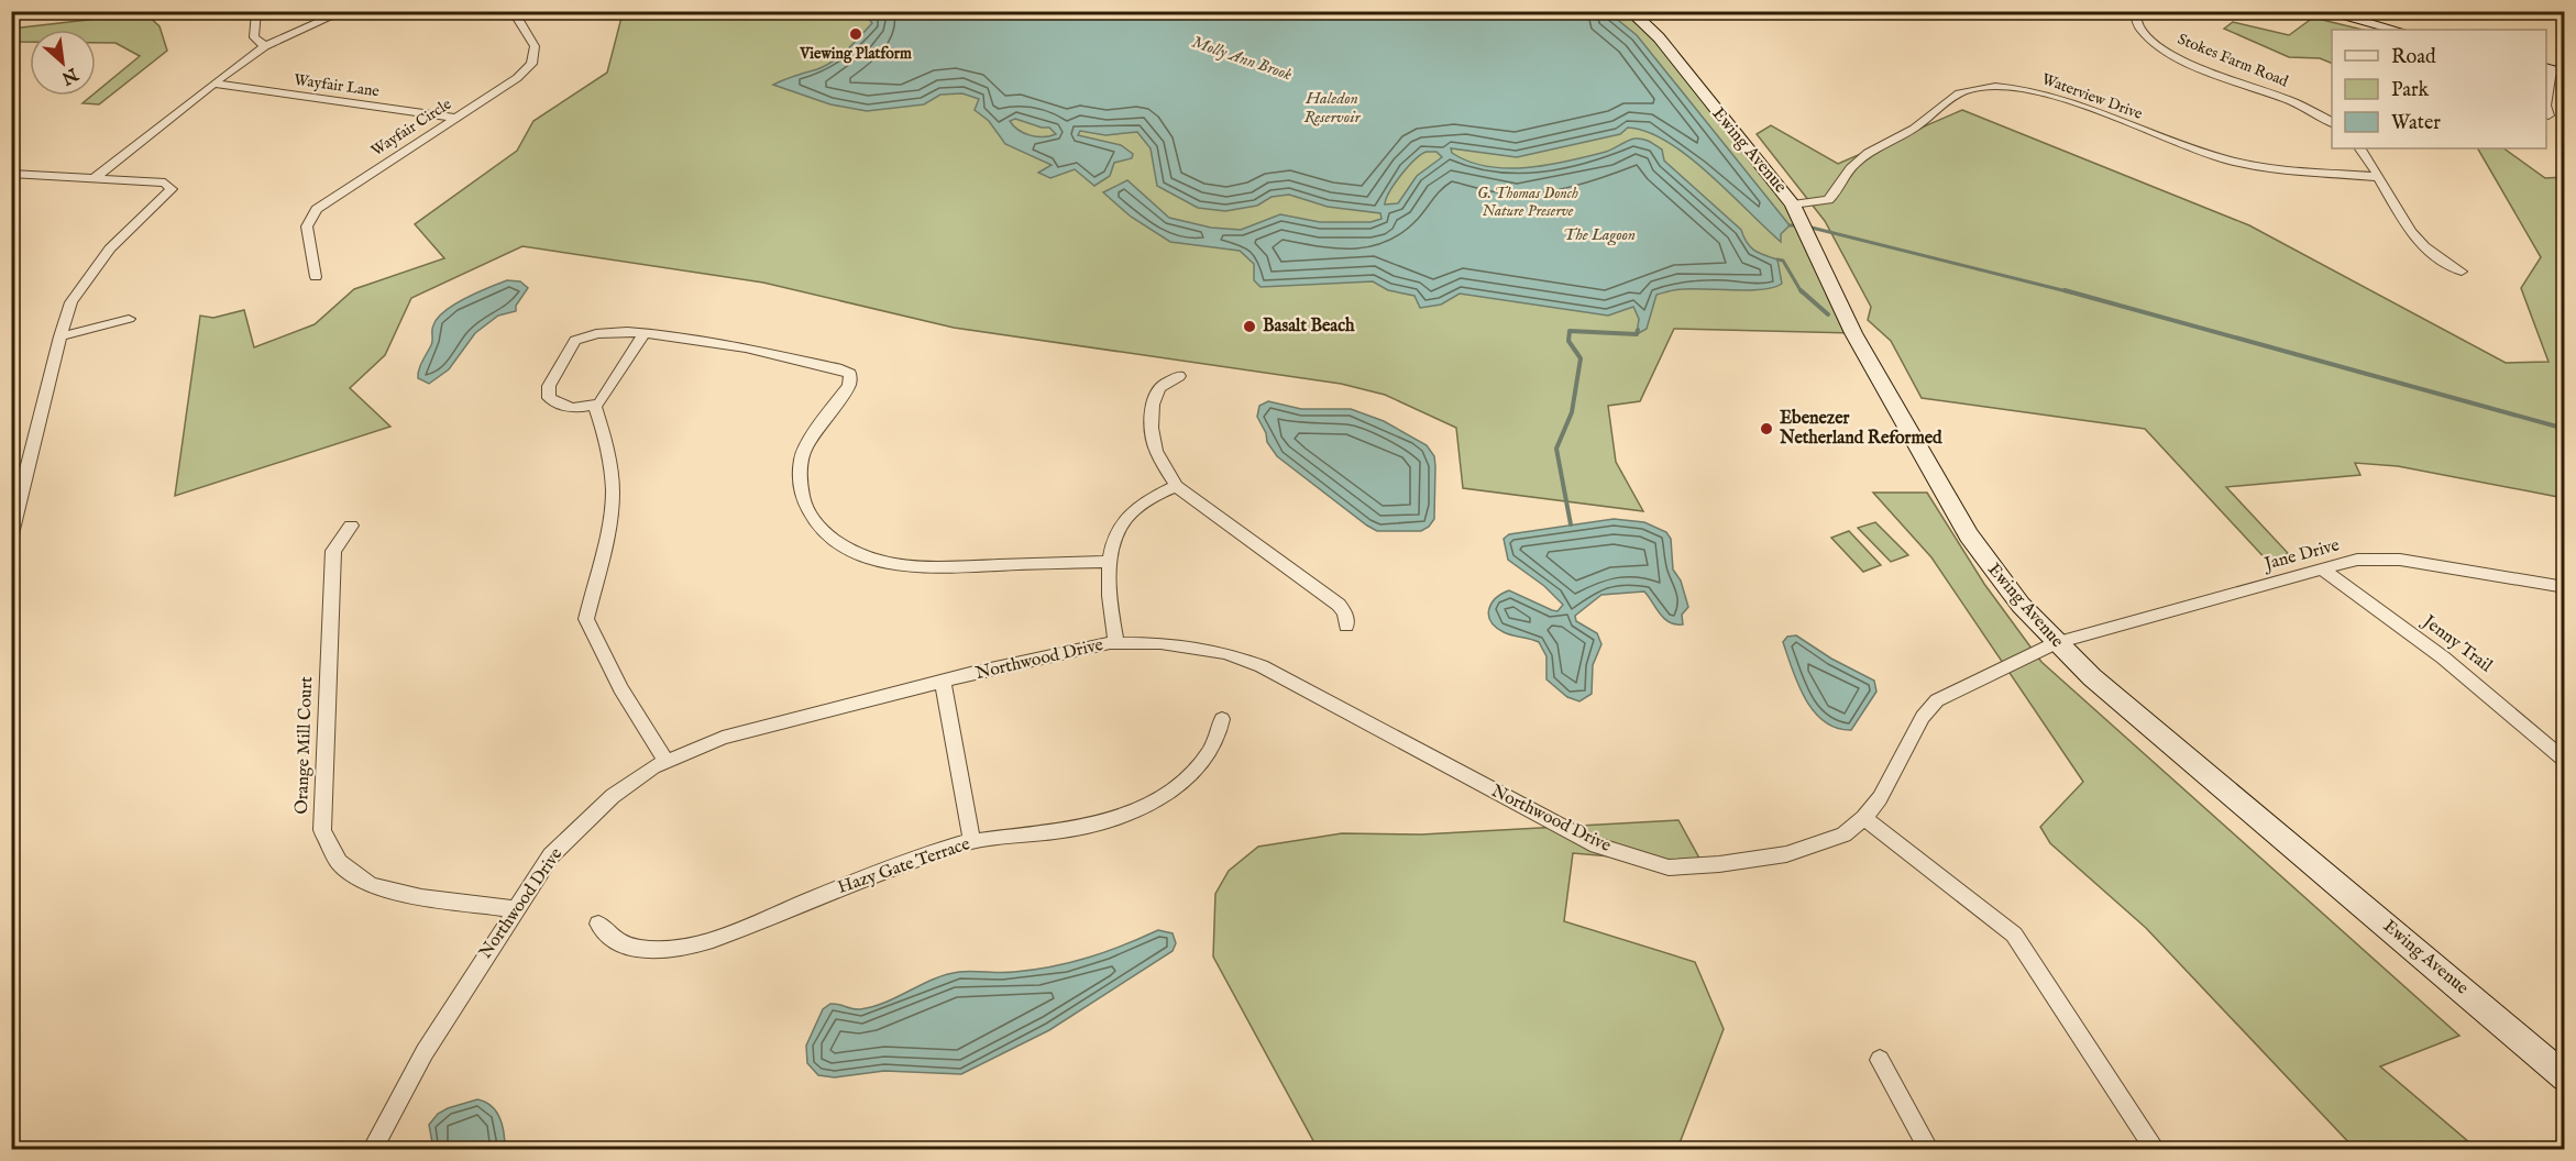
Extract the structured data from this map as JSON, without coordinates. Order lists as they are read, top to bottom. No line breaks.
{"streets":{"main road":["Ewing Avenue"],"street":["Stokes Farm Road","Wayfair Lane","Waterview Drive","Wayfair Circle","Jane Drive","Jenny Trail","Northwood Drive","Orange Mill Court","Hazy Gate Terrace"]},"crossings":[["Wayfair Lane","Wayfair Circle"],["Waterview Drive","Ewing Avenue"],["Ewing Avenue","Jane Drive"],["Ewing Avenue","Northwood Drive"],["Jane Drive","Jenny Trail"],["Jane Drive","Northwood Drive"],["Northwood Drive","Orange Mill Court"]],"water":["Molly Ann Brook","Haledon Reservoir","The Lagoon"],"parks":["G. Thomas Donch Nature Preserve"],"places":["Viewing Platform","Basalt Beach","Ebenezer Netherland Reformed"],"legend":["Road","Park","Water"],"north":"bottom right"}
